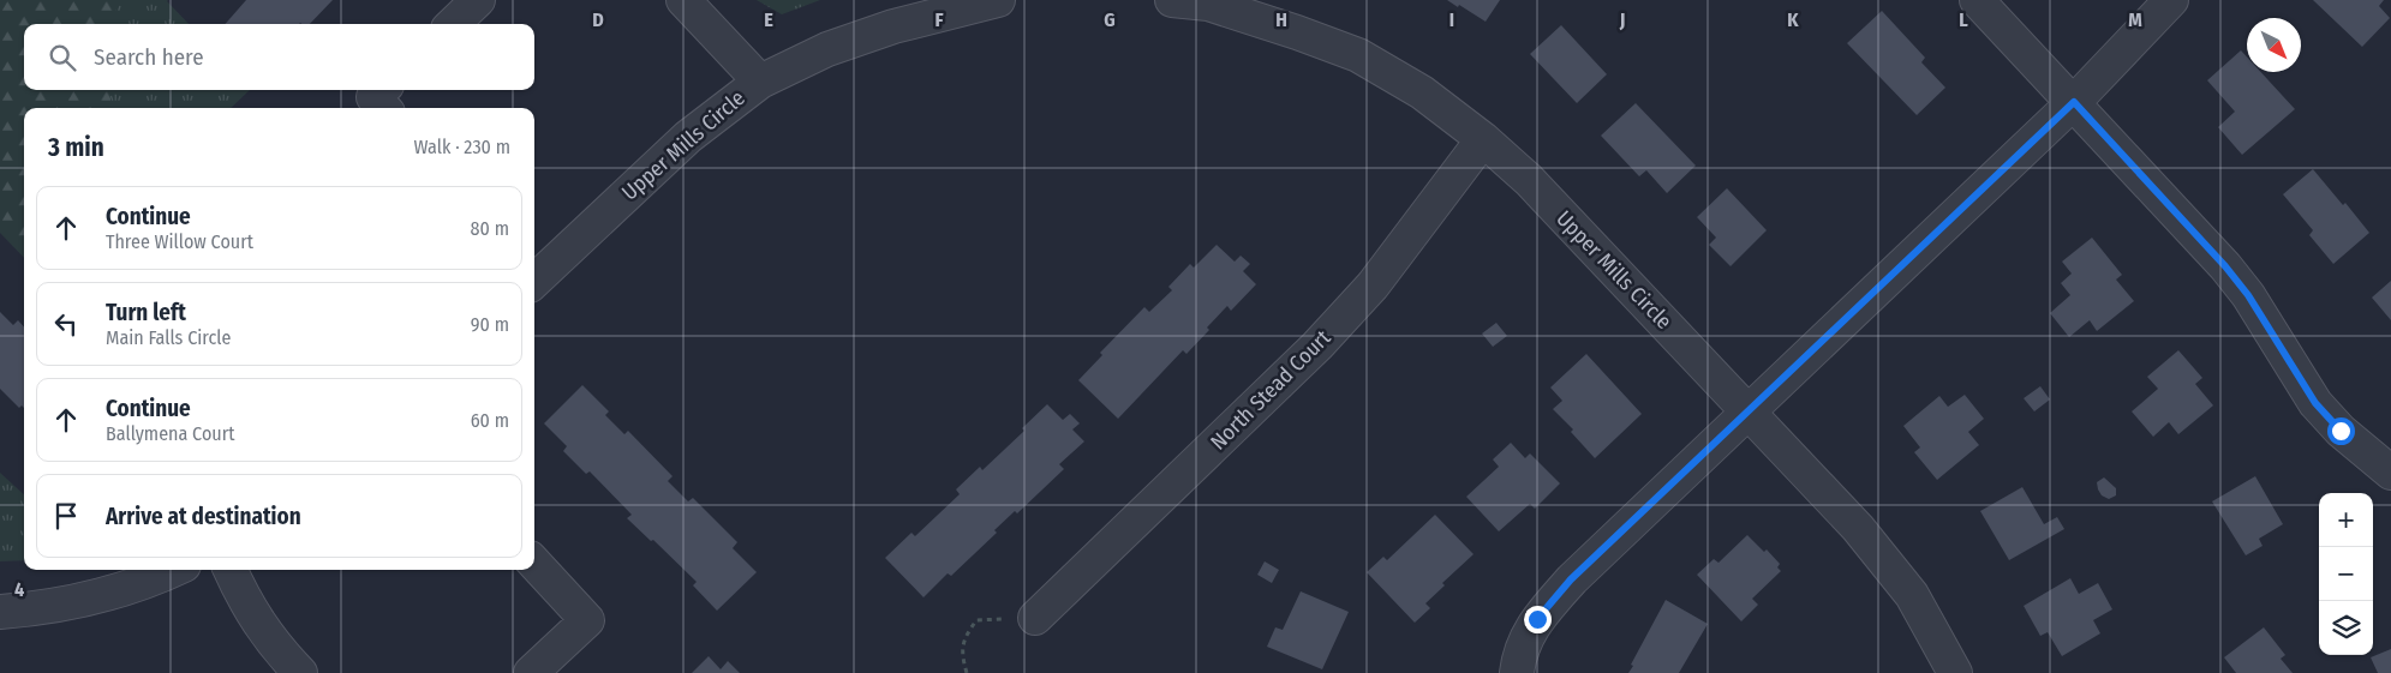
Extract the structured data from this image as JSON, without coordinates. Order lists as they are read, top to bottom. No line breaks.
{"streets":{"street":["Upper Mills Circle","North Stead Court"]},"crossings":[["Upper Mills Circle","North Stead Court"]],"north":"bottom right","page":{"search":"Search here","heading":["3 min","Walk · 230 m"],"list":[["Continue","Three Willow Court","80 m"],["Turn left","Main Falls Circle","90 m"],["Continue","Ballymena Court","60 m"],"Arrive at destination"],"map_buttons":["+","−"]},"grid":{"columns":["D","E","F","G","H","I","J","K","L","M"],"rows":["4"]}}
